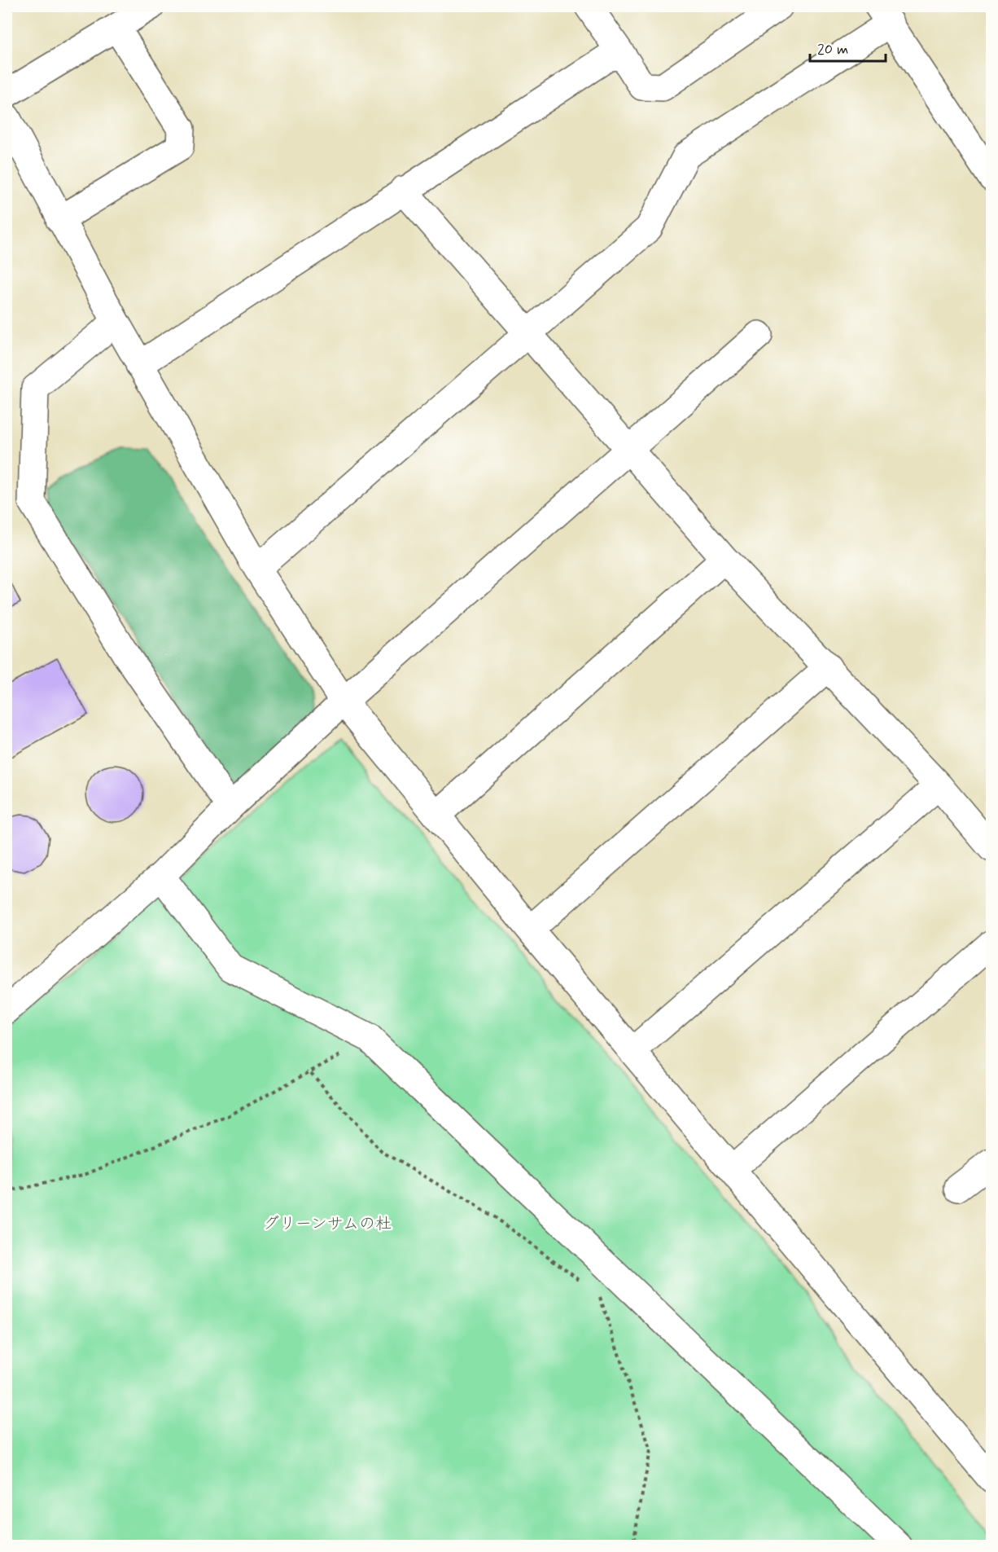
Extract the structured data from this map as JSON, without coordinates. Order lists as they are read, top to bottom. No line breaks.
{"parks":["グリーンサムの杜"],"scale_bar":"20 m"}
